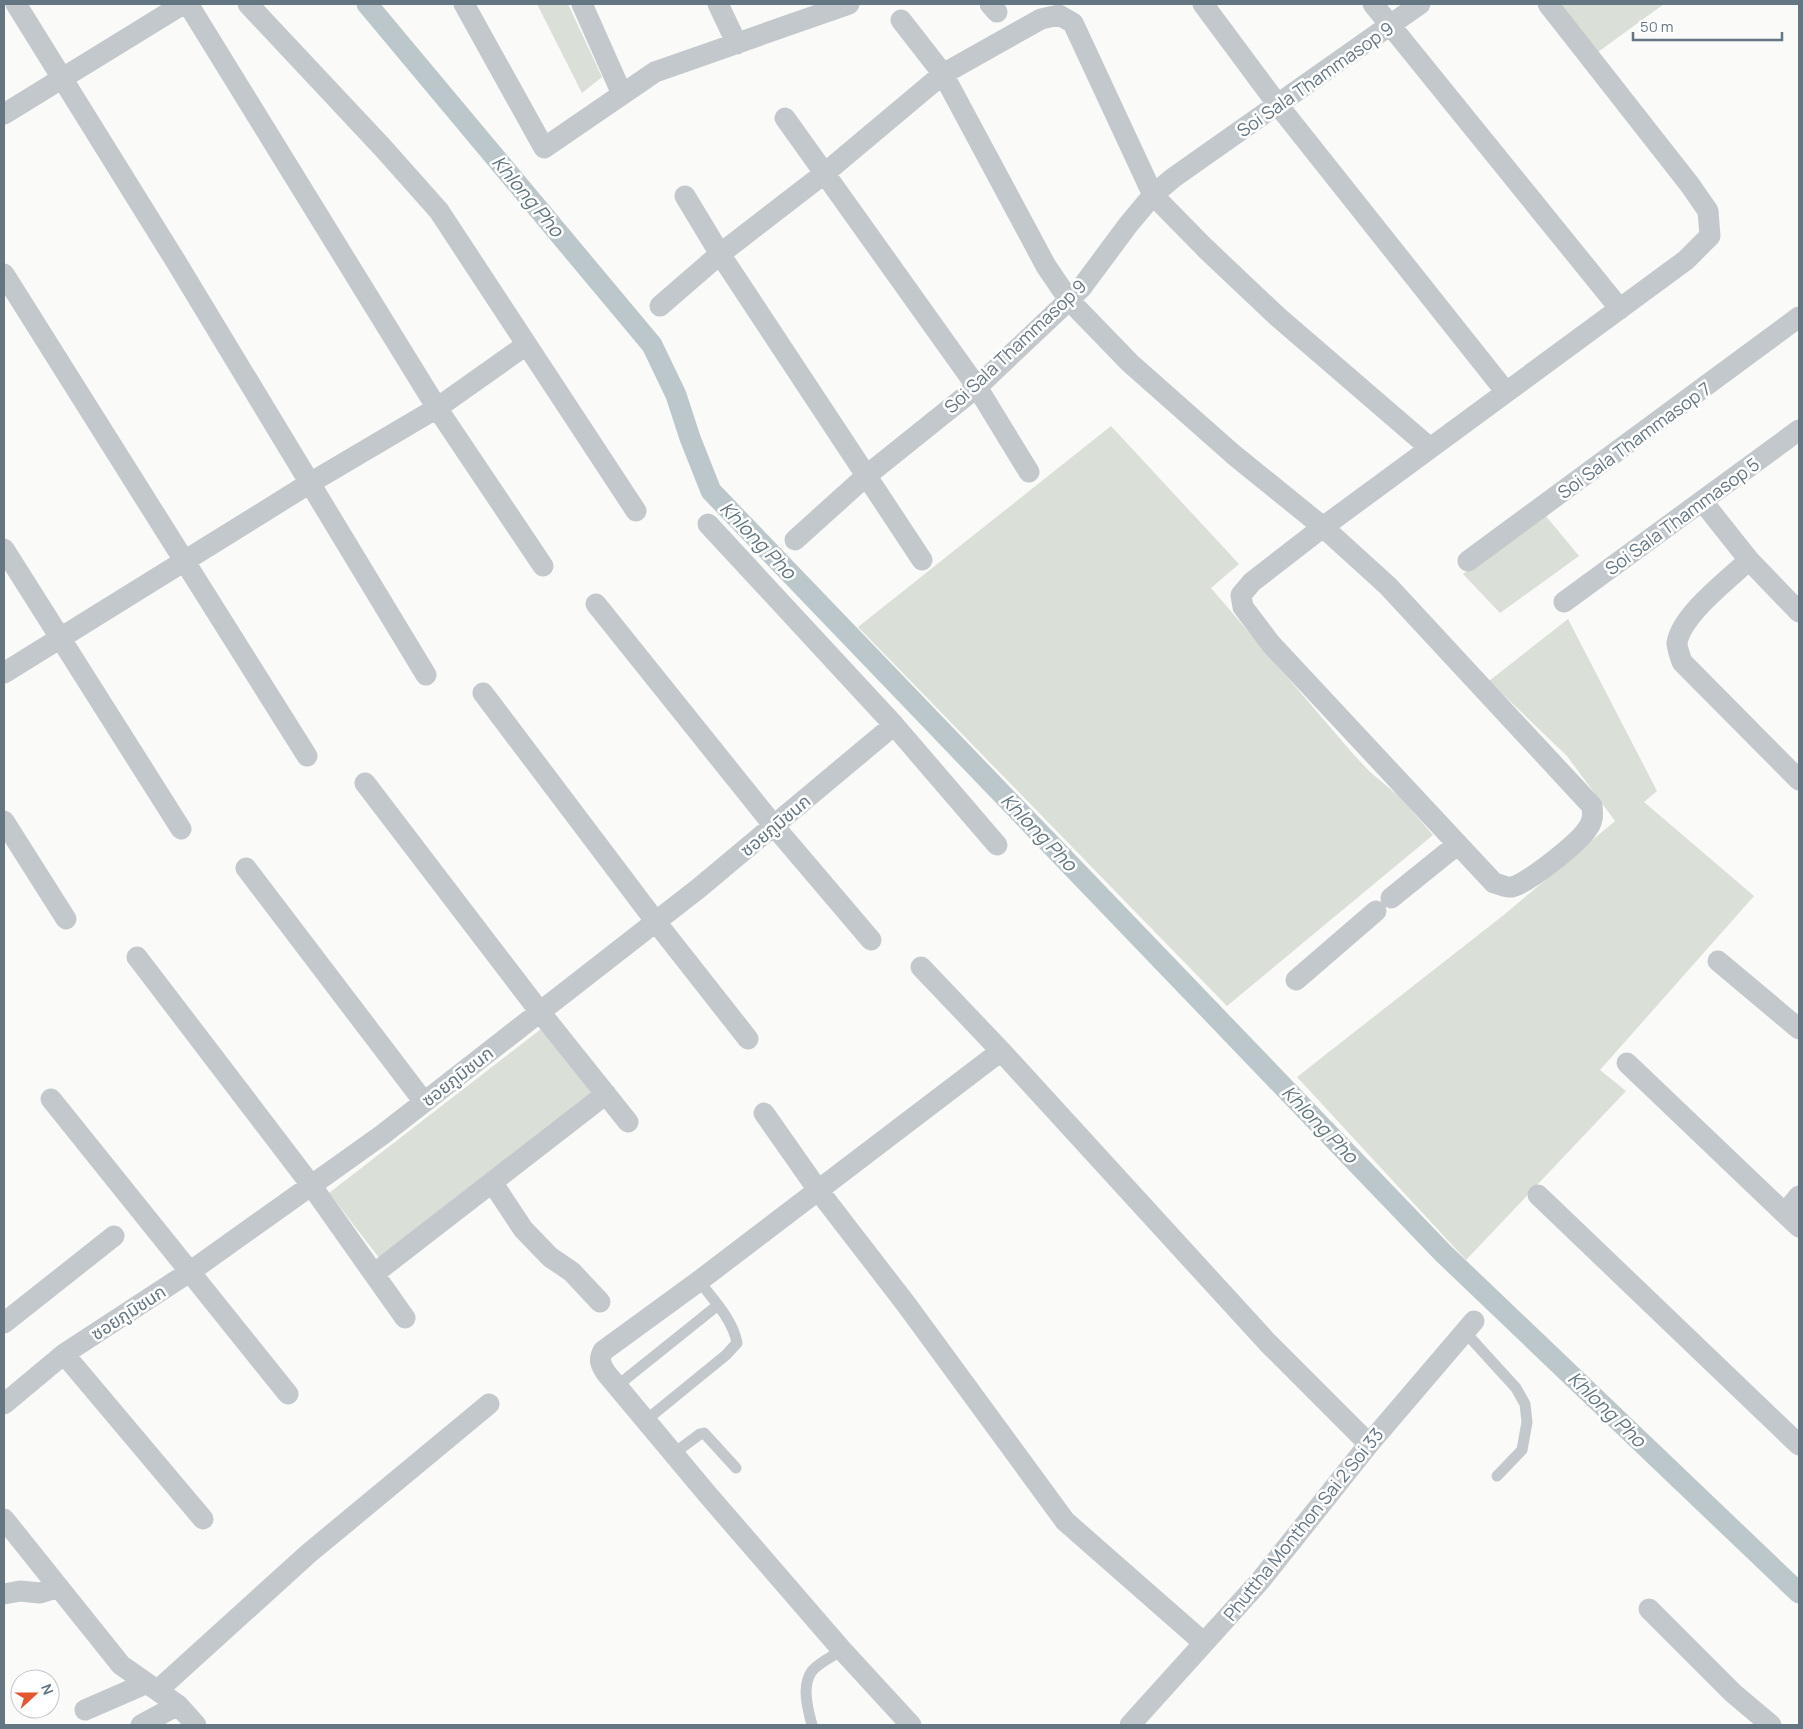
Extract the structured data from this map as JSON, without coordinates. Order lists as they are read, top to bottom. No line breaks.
{"streets":{"street":["Soi Sala Thammasop 9","Soi Sala Thammasop 7","Soi Sala Thammasop 5","ซอยภูมิชนก","Phuttha Monthon Sai 2 Soi 33"]},"water":["Khlong Pho"],"scale_bar":"50 m","north":"right"}
